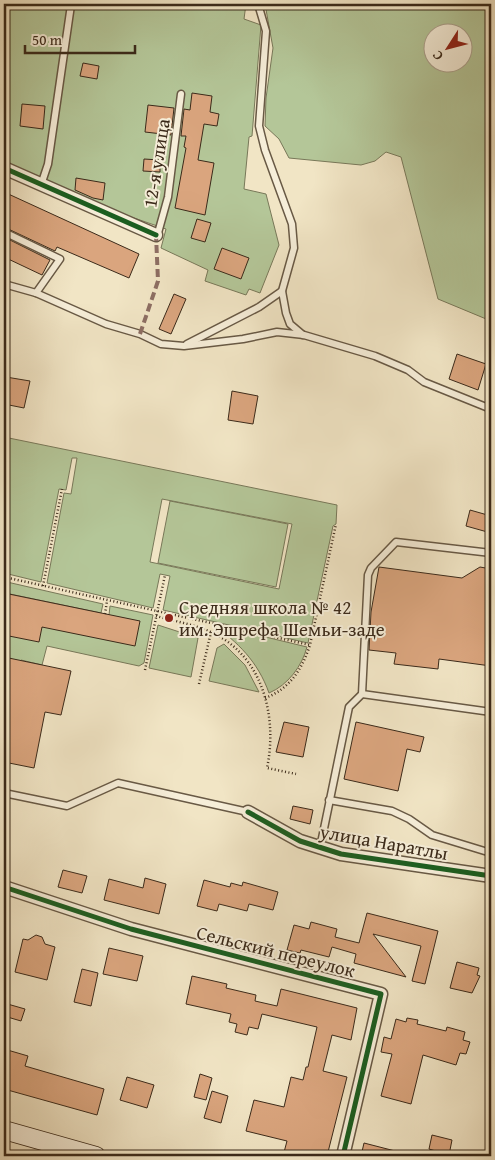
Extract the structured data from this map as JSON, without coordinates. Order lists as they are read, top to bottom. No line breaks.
{"streets":{"street":["улица Наратлы","Сельский переулок"],"lane":["12-я улица"]},"places":["Средняя школа № 42 им. Эшрефа Шемьи-заде"],"scale_bar":"50 m","north":"bottom left"}
